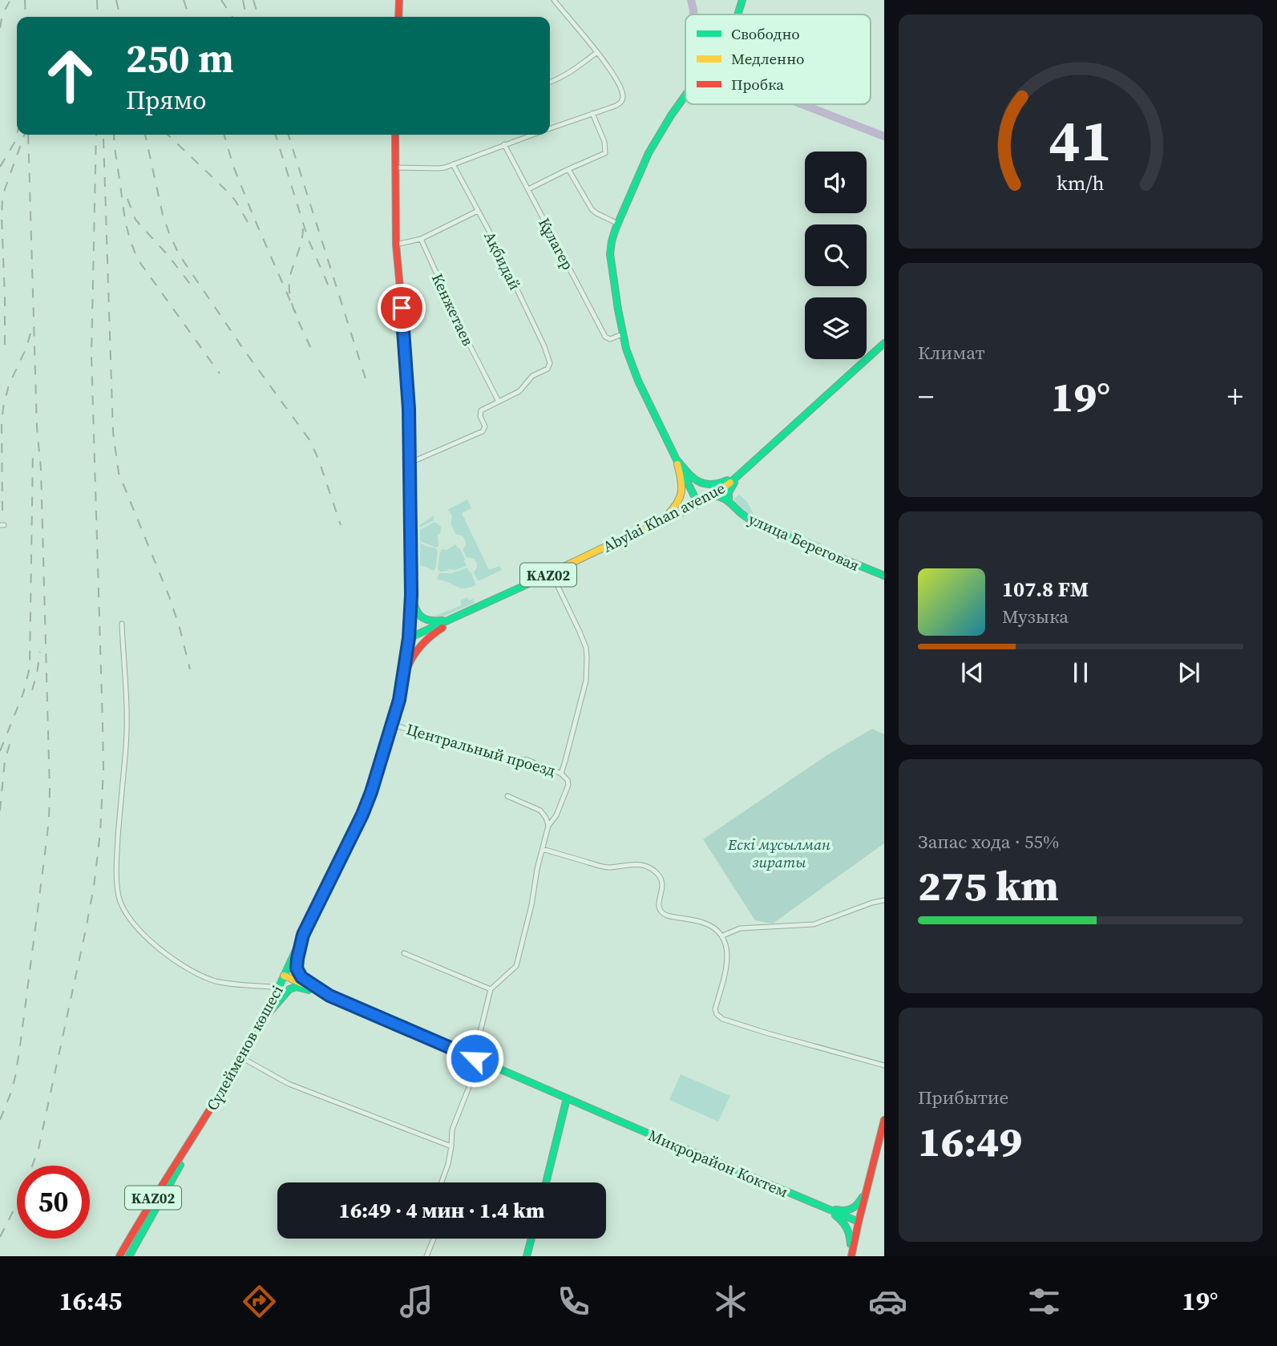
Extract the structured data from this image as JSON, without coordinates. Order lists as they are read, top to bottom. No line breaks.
{"streets":{"main road":["Abylai Khan avenue","улица Береговая","KАZ02","Сүлейменов көшесі","Микрорайон Коктем"],"street":["Құлагер","Ақбидай","Кенжетаев","Центральный проезд"]},"crossings":[["Ақбидай","Кенжетаев"],["Abylai Khan avenue","KАZ02"],["Abylai Khan avenue","Центральный проезд"],["Abylai Khan avenue","Сүлейменов көшесі"],["KАZ02","Сүлейменов көшесі"],["Центральный проезд","Сүлейменов көшесі"]],"parks":["Ескі мұсылман зираты"],"legend":["Свободно","Медленно","Пробка"],"page":{"turn":["250 m","Прямо"],"tile":["Климат",["Запас хода · 55%","275 km"],["Прибытие","16:49"]],"heat":["−","19°","+"],"song":["107.8 FM","Музыка"],"limit":"50","trip":"16:49 · 4 мин · 1.4 km","tabs":["16:45","19°"],"gauge":["41","km/h"]}}
